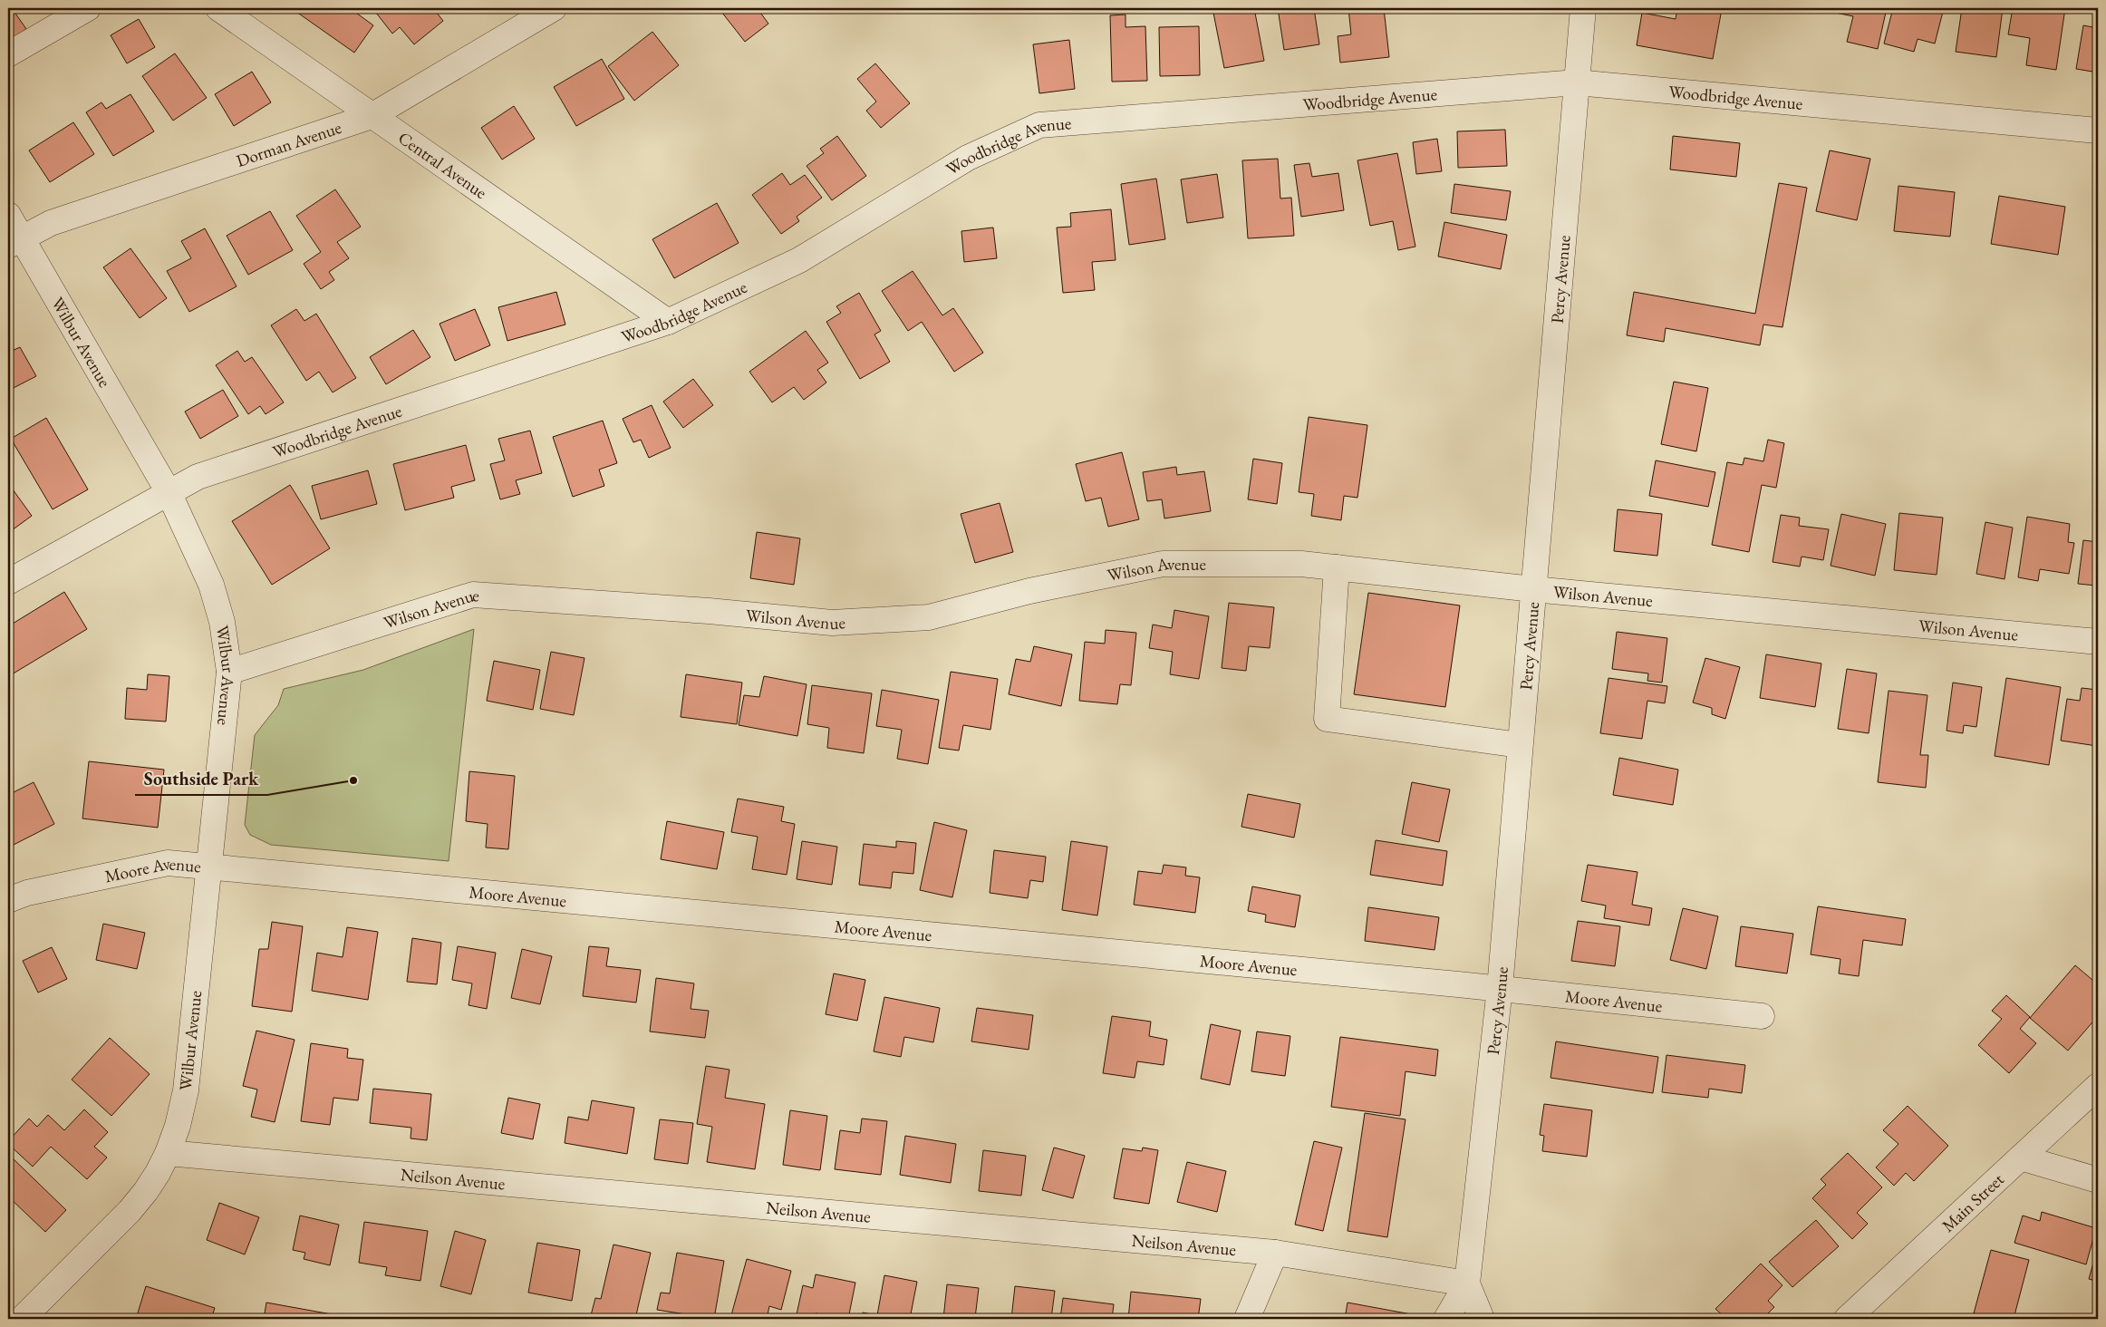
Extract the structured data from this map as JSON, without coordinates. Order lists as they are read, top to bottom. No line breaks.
{"streets":{"street":["Woodbridge Avenue","Dorman Avenue","Central Avenue","Percy Avenue","Wilbur Avenue","Wilson Avenue","Moore Avenue","Neilson Avenue","Main Street"]},"crossings":[["Woodbridge Avenue","Central Avenue"],["Woodbridge Avenue","Percy Avenue"],["Woodbridge Avenue","Wilbur Avenue"],["Dorman Avenue","Central Avenue"],["Dorman Avenue","Wilbur Avenue"],["Percy Avenue","Wilson Avenue"],["Percy Avenue","Moore Avenue"],["Percy Avenue","Neilson Avenue"],["Wilbur Avenue","Wilson Avenue"],["Wilbur Avenue","Moore Avenue"],["Wilbur Avenue","Neilson Avenue"]],"places":["Southside Park"]}
